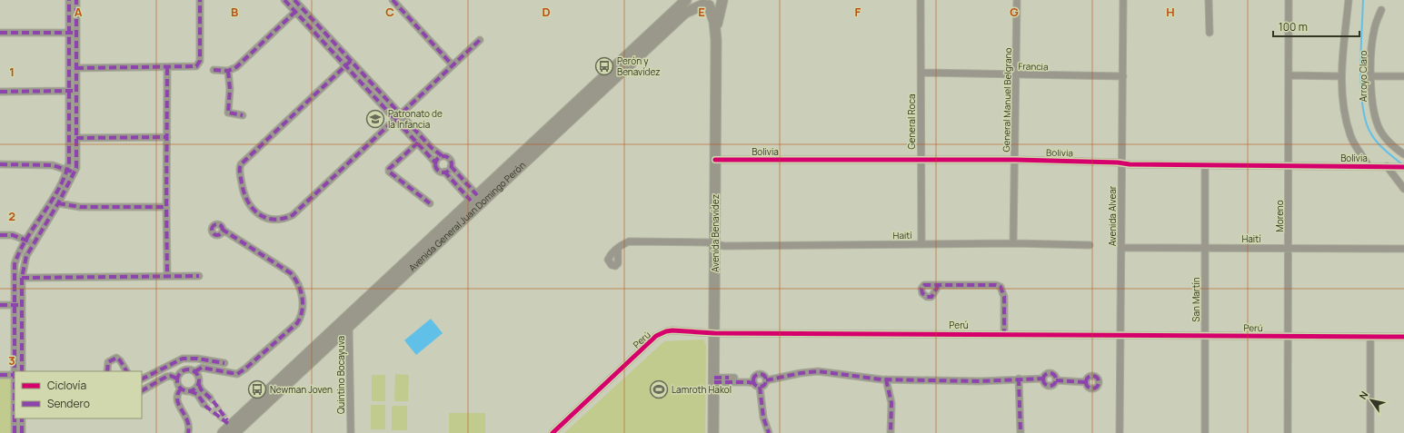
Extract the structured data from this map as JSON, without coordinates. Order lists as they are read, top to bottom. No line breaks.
{"streets":{"main road":["Avenida General Juan Domingo Perón","Avenida Benavídez"],"street":["Francia","Arroyo Claro","General Manuel Belgrano","General Roca","Bolivia","Avenida Alvear","Moreno","Haití","San Martín","Perú","Quintino Bocayuva"]},"crossings":[["Francia","General Manuel Belgrano"],["Francia","General Roca"],["Francia","Avenida Alvear"],["General Manuel Belgrano","Bolivia"],["General Manuel Belgrano","Haití"],["General Roca","Bolivia"],["General Roca","Haití"],["Bolivia","Avenida Alvear"],["Bolivia","Moreno"],["Bolivia","Avenida Benavídez"],["Bolivia","San Martín"],["Avenida General Juan Domingo Perón","Avenida Benavídez"],["Avenida General Juan Domingo Perón","Quintino Bocayuva"],["Avenida Alvear","Haití"],["Avenida Alvear","Perú"],["Moreno","Haití"],["Moreno","Perú"],["Avenida Benavídez","Haití"],["Avenida Benavídez","Perú"],["Haití","San Martín"],["San Martín","Perú"]],"places":{"bus stop":["Perón y Benavídez","Newman Joven"],"school or university":["Patronato de la Infancia"],"sports":["Lamroth Hakol"]},"legend":["Ciclovía","Sendero"],"scale_bar":"100 m","north":"top left","grid":{"columns":["A","B","C","D","E","F","G","H"],"rows":["1","2","3"]}}
